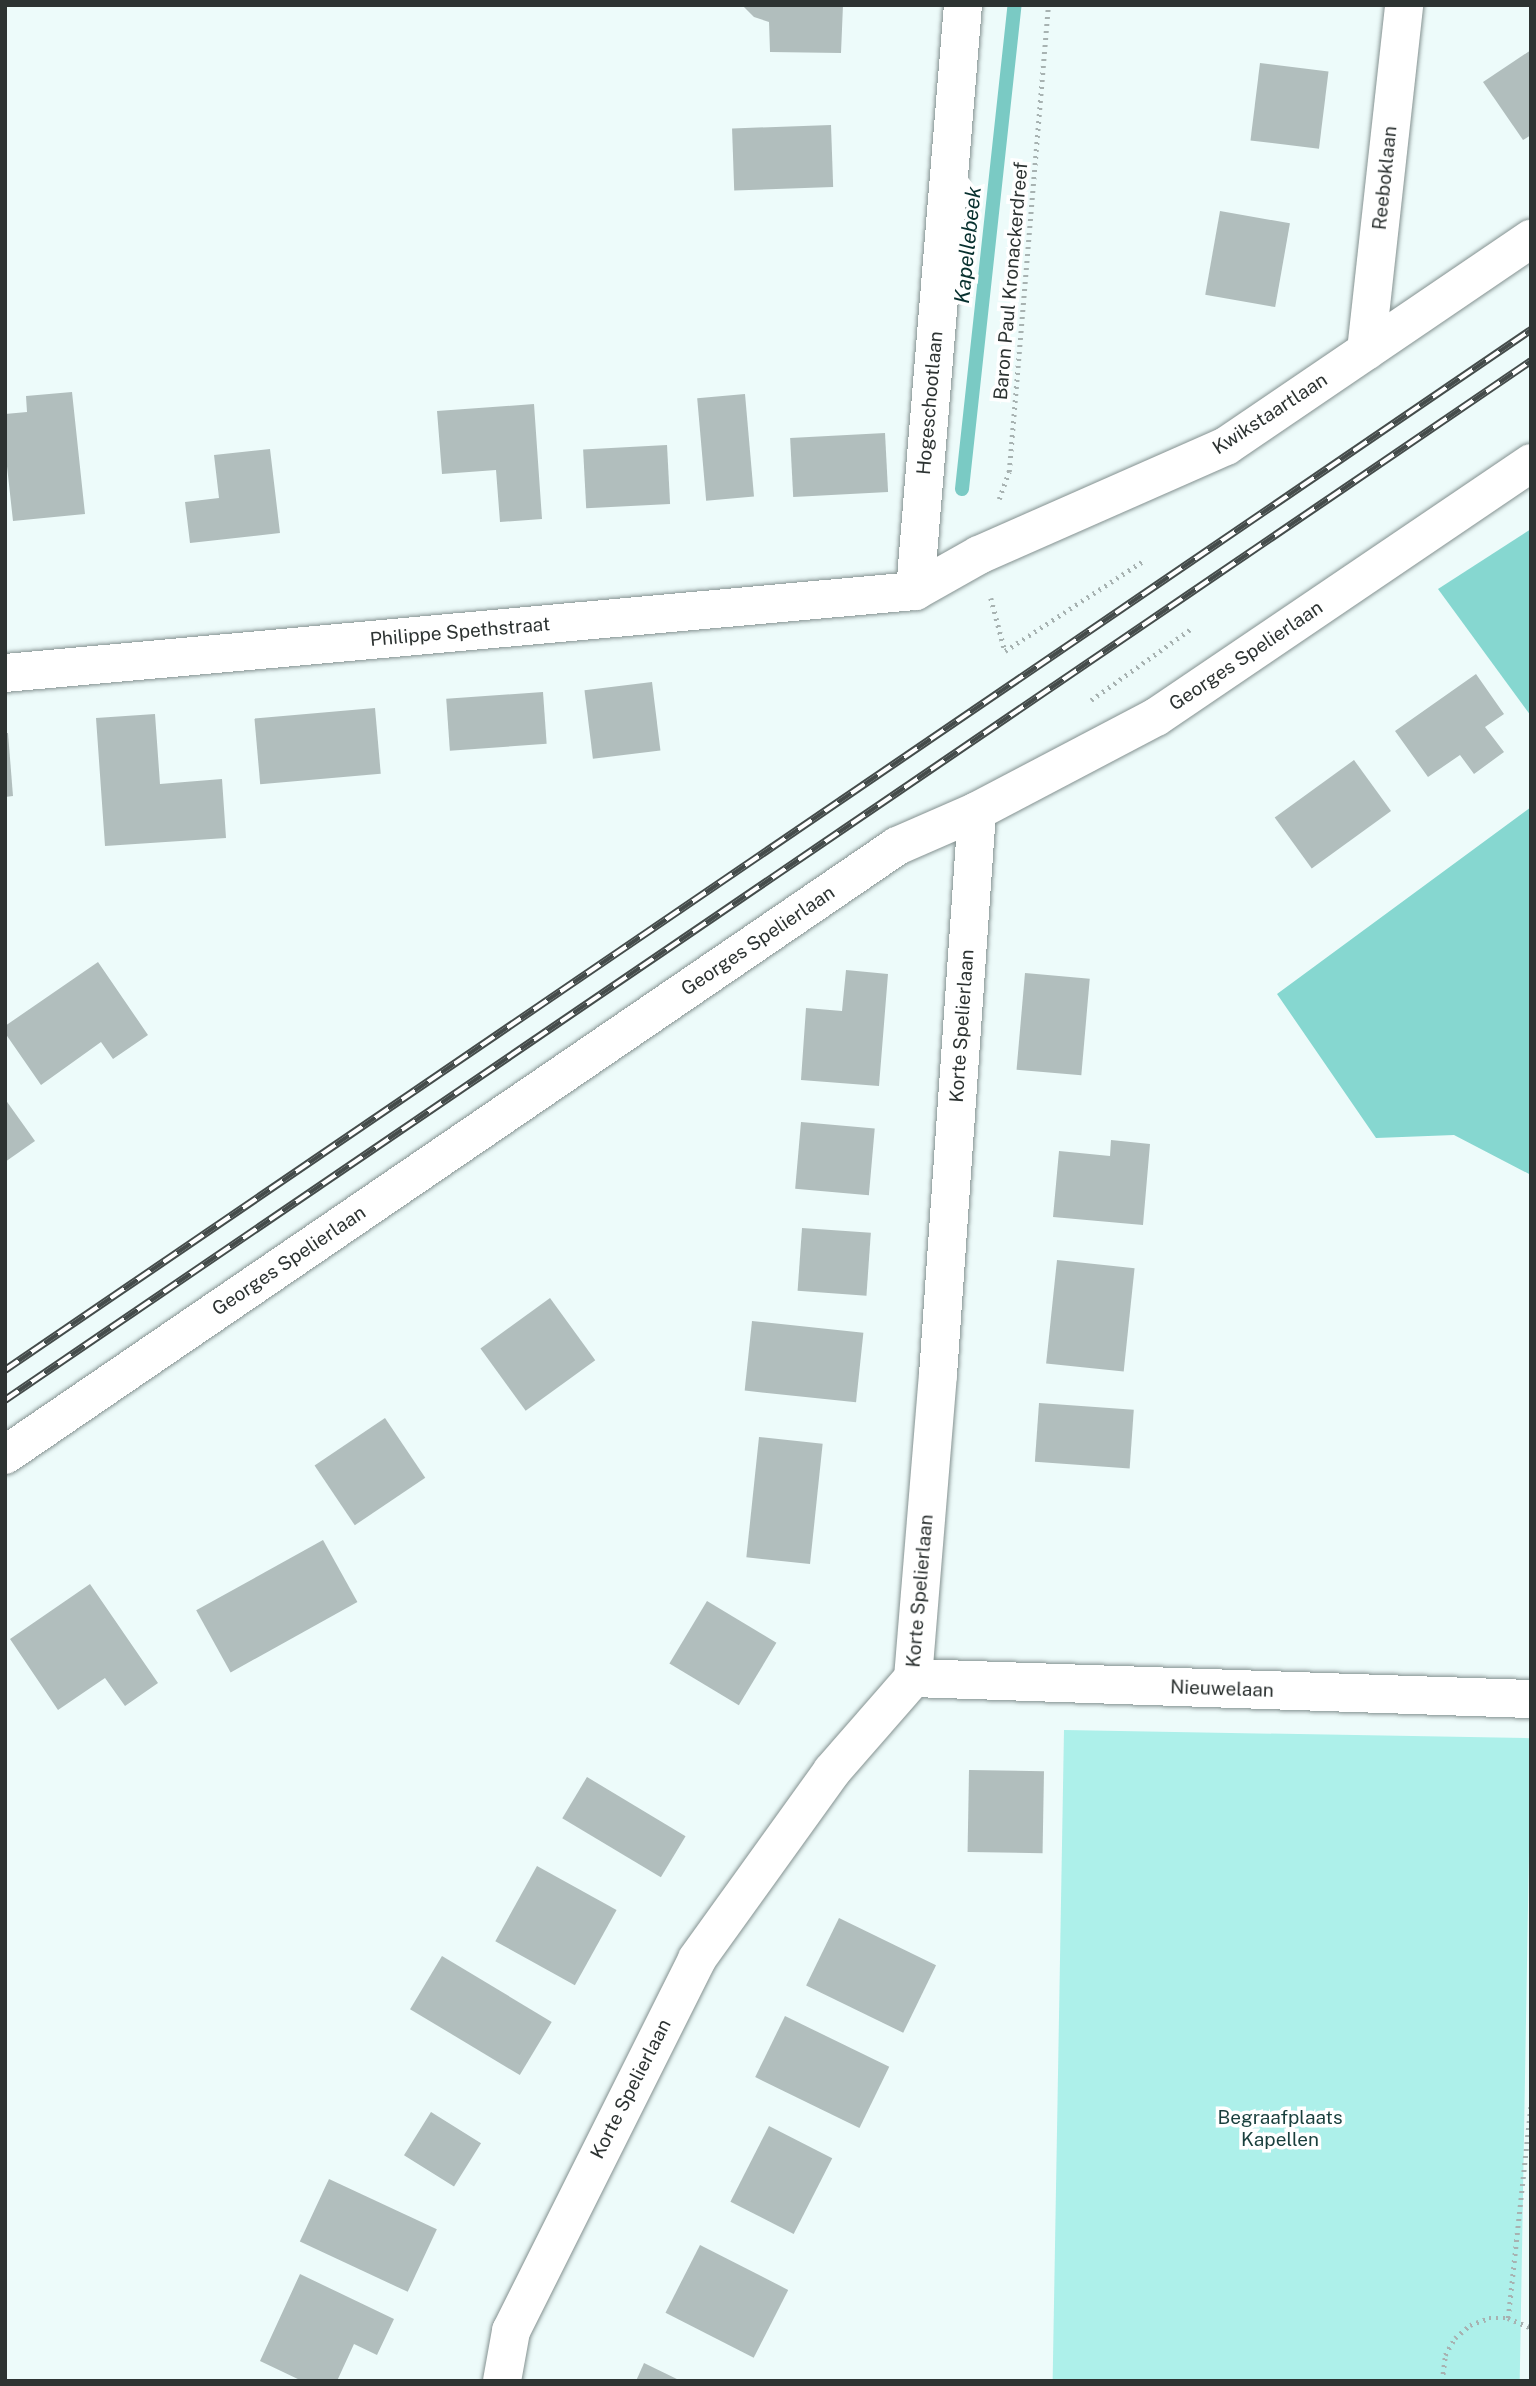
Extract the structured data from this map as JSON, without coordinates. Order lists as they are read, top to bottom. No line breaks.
{"streets":{"street":["Reeboklaan","Hogeschootlaan","Kwikstaartlaan","Philippe Spethstraat","Georges Spelierlaan","Korte Spelierlaan","Nieuwelaan"],"path":["Baron Paul Kronackerdreef"]},"crossings":[["Reeboklaan","Kwikstaartlaan"],["Baron Paul Kronackerdreef","Kwikstaartlaan"],["Hogeschootlaan","Kwikstaartlaan"],["Hogeschootlaan","Philippe Spethstraat"],["Kwikstaartlaan","Philippe Spethstraat"],["Georges Spelierlaan","Korte Spelierlaan"],["Korte Spelierlaan","Nieuwelaan"]],"water":["Kapellebeek"],"parks":["Begraafplaats Kapellen"]}
